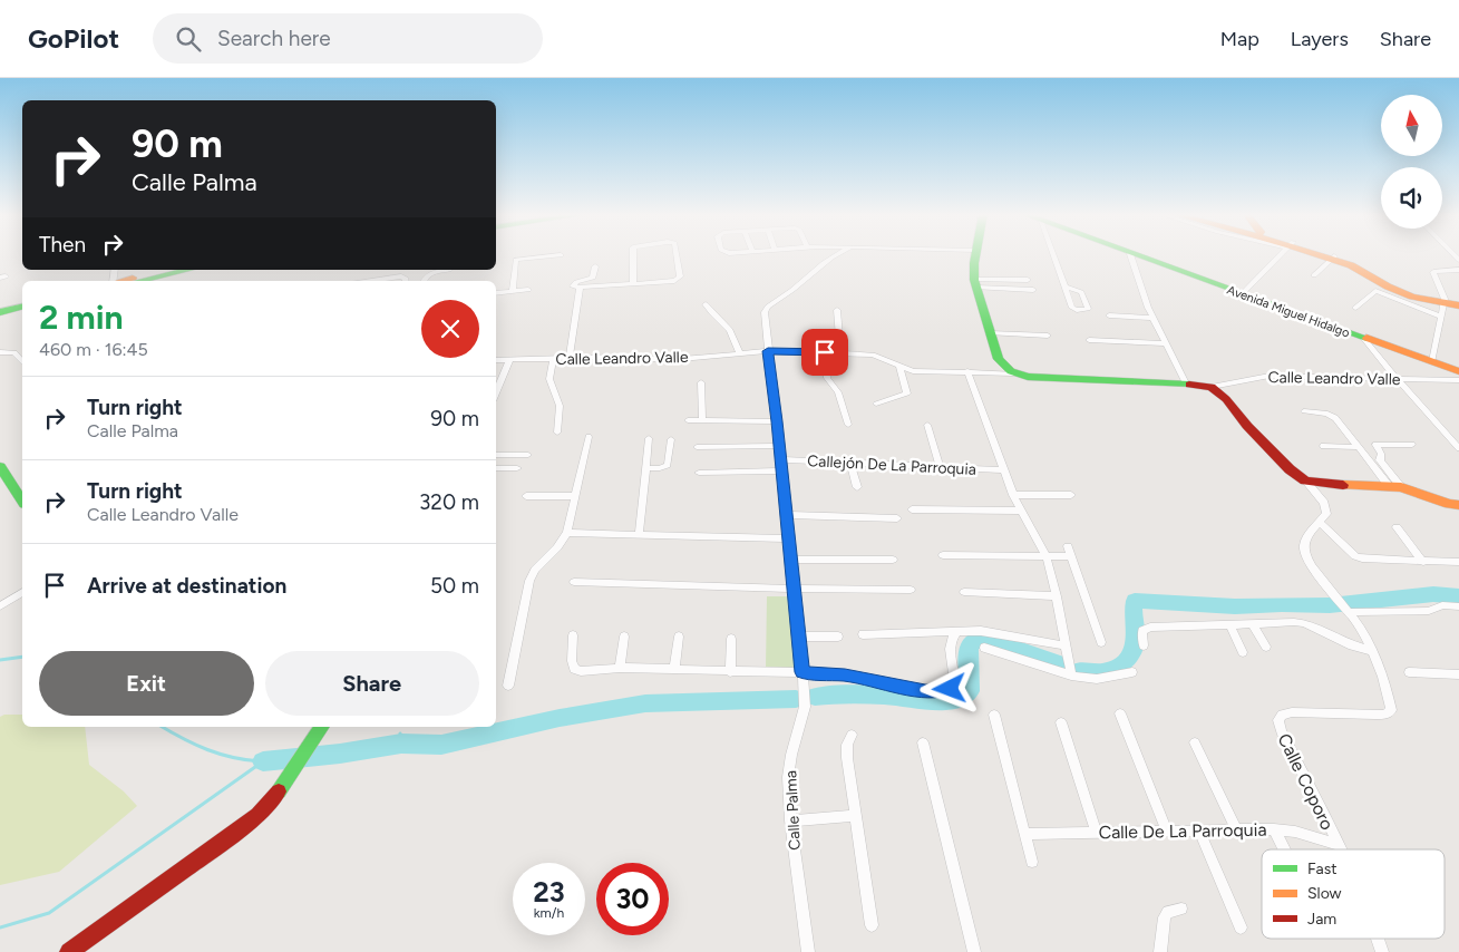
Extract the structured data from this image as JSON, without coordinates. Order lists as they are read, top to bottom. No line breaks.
{"streets":{"main road":["Avenida Miguel Hidalgo"],"street":["Calle Leandro Valle","Callejón De La Parroquia","Calle Coporo","Calle Palma","Calle De La Parroquia"]},"crossings":[["Calle Leandro Valle","Callejón De La Parroquia"],["Calle Leandro Valle","Calle Palma"],["Callejón De La Parroquia","Calle Palma"],["Calle Coporo","Calle De La Parroquia"]],"legend":["Fast","Slow","Jam"],"north":"top","page":{"header":"GoPilot","search":"Search here","nav":["Map","Layers","Share"],"turn":["90 m","Calle Palma"],"then":"Then","heading":["2 min","460 m · 16:45"],"list":[{"name":"Turn right","note":"Calle Palma","value":"90 m"},{"name":"Turn right","note":"Calle Leandro Valle","value":"320 m"},{"name":"Arrive at destination","value":"50 m"}],"buttons":["Exit","Share"],"speed":"23 km/h","limit":"30"}}
